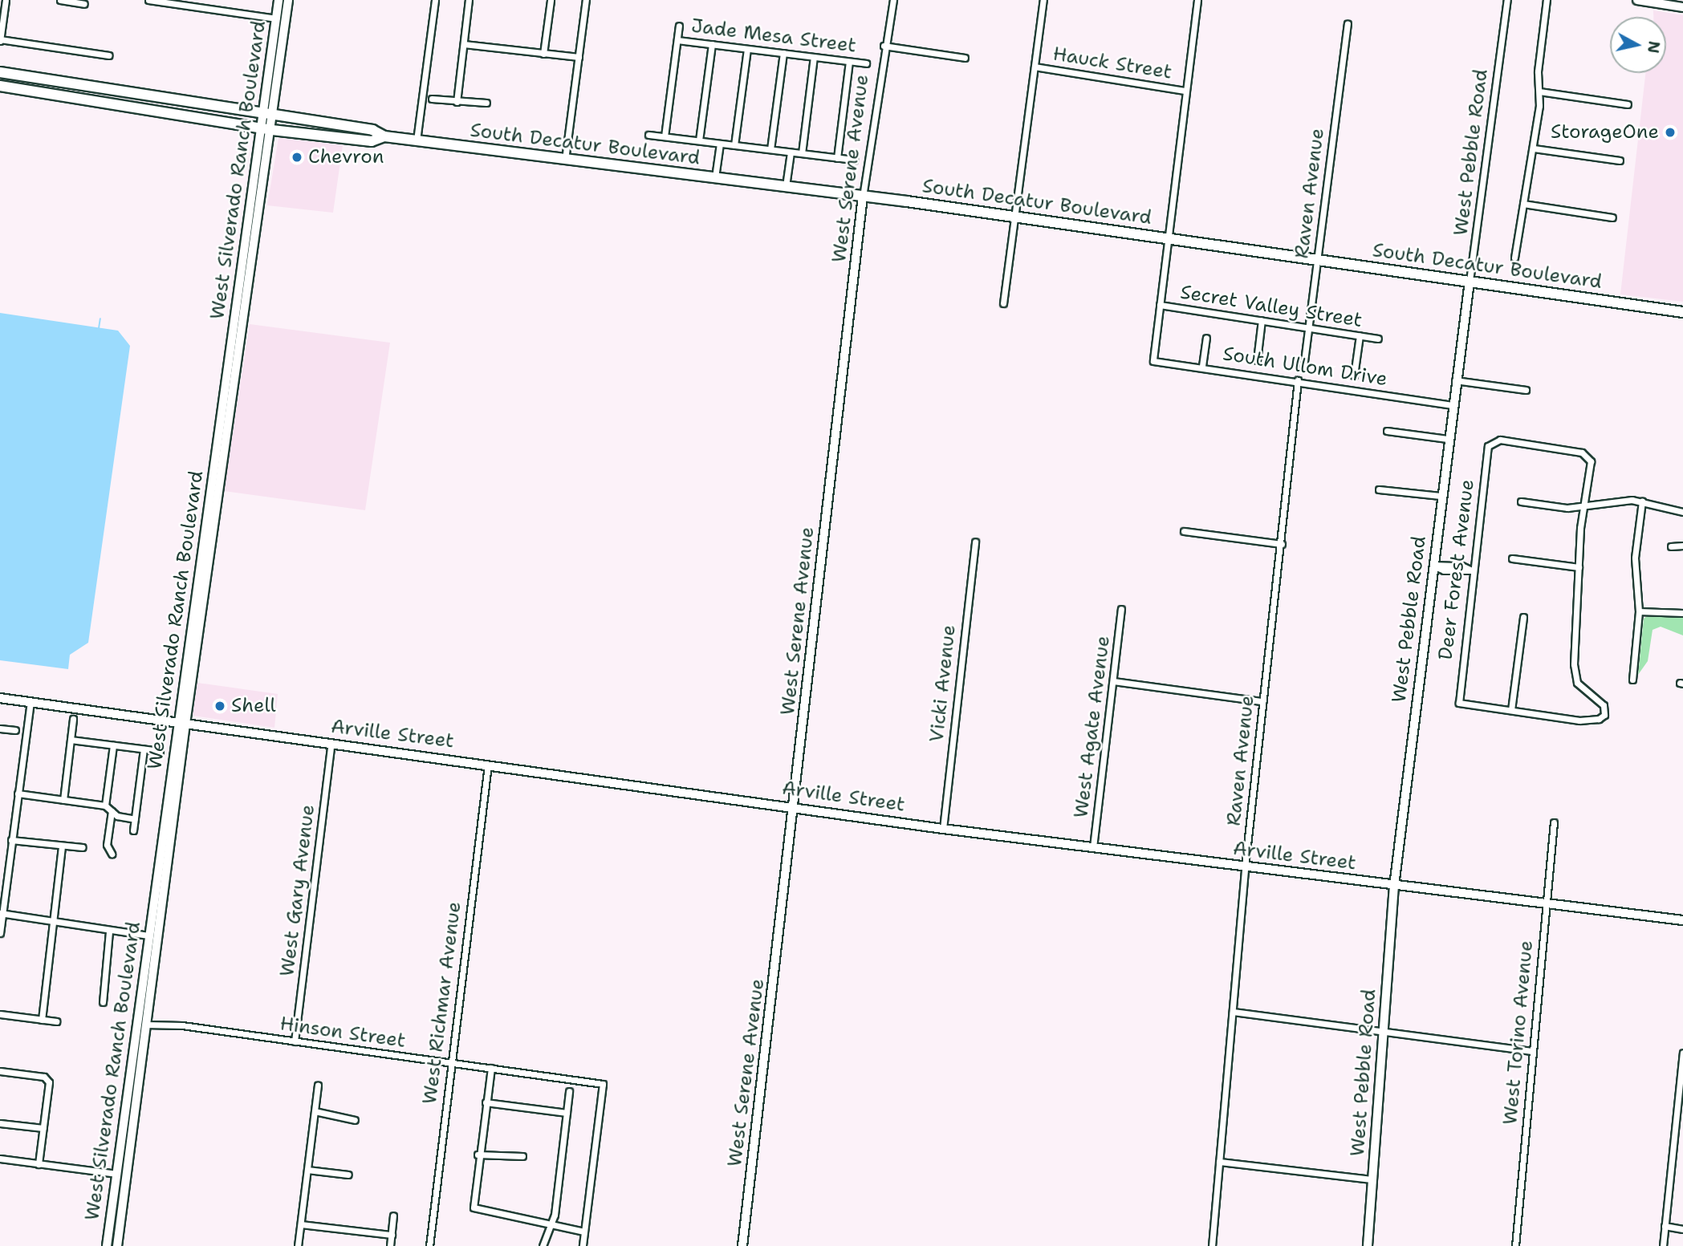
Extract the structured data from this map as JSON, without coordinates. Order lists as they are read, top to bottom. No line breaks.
{"streets":{"main road":["South Decatur Boulevard"],"street":["Jade Mesa Street","Hauck Street","West Pebble Road","West Serene Avenue","West Silverado Ranch Boulevard","Raven Avenue","Secret Valley Street","South Ullom Drive","Deer Forest Avenue","Vicki Avenue","West Agate Avenue","Arville Street","West Gary Avenue","West Richmar Avenue","Hinson Street","West Torino Avenue"]},"crossings":[["South Decatur Boulevard","West Pebble Road"],["South Decatur Boulevard","West Serene Avenue"],["South Decatur Boulevard","West Silverado Ranch Boulevard"],["South Decatur Boulevard","Raven Avenue"],["West Pebble Road","South Ullom Drive"],["West Pebble Road","Arville Street"],["West Serene Avenue","Arville Street"],["West Silverado Ranch Boulevard","Arville Street"],["West Silverado Ranch Boulevard","Hinson Street"],["Raven Avenue","Secret Valley Street"],["Raven Avenue","South Ullom Drive"],["Raven Avenue","Arville Street"],["Secret Valley Street","South Ullom Drive"],["Vicki Avenue","Arville Street"],["West Agate Avenue","Arville Street"],["Arville Street","West Gary Avenue"],["Arville Street","West Richmar Avenue"],["Arville Street","West Torino Avenue"],["West Gary Avenue","Hinson Street"],["West Richmar Avenue","Hinson Street"]],"places":["StorageOne","Chevron","Shell"],"north":"right"}
